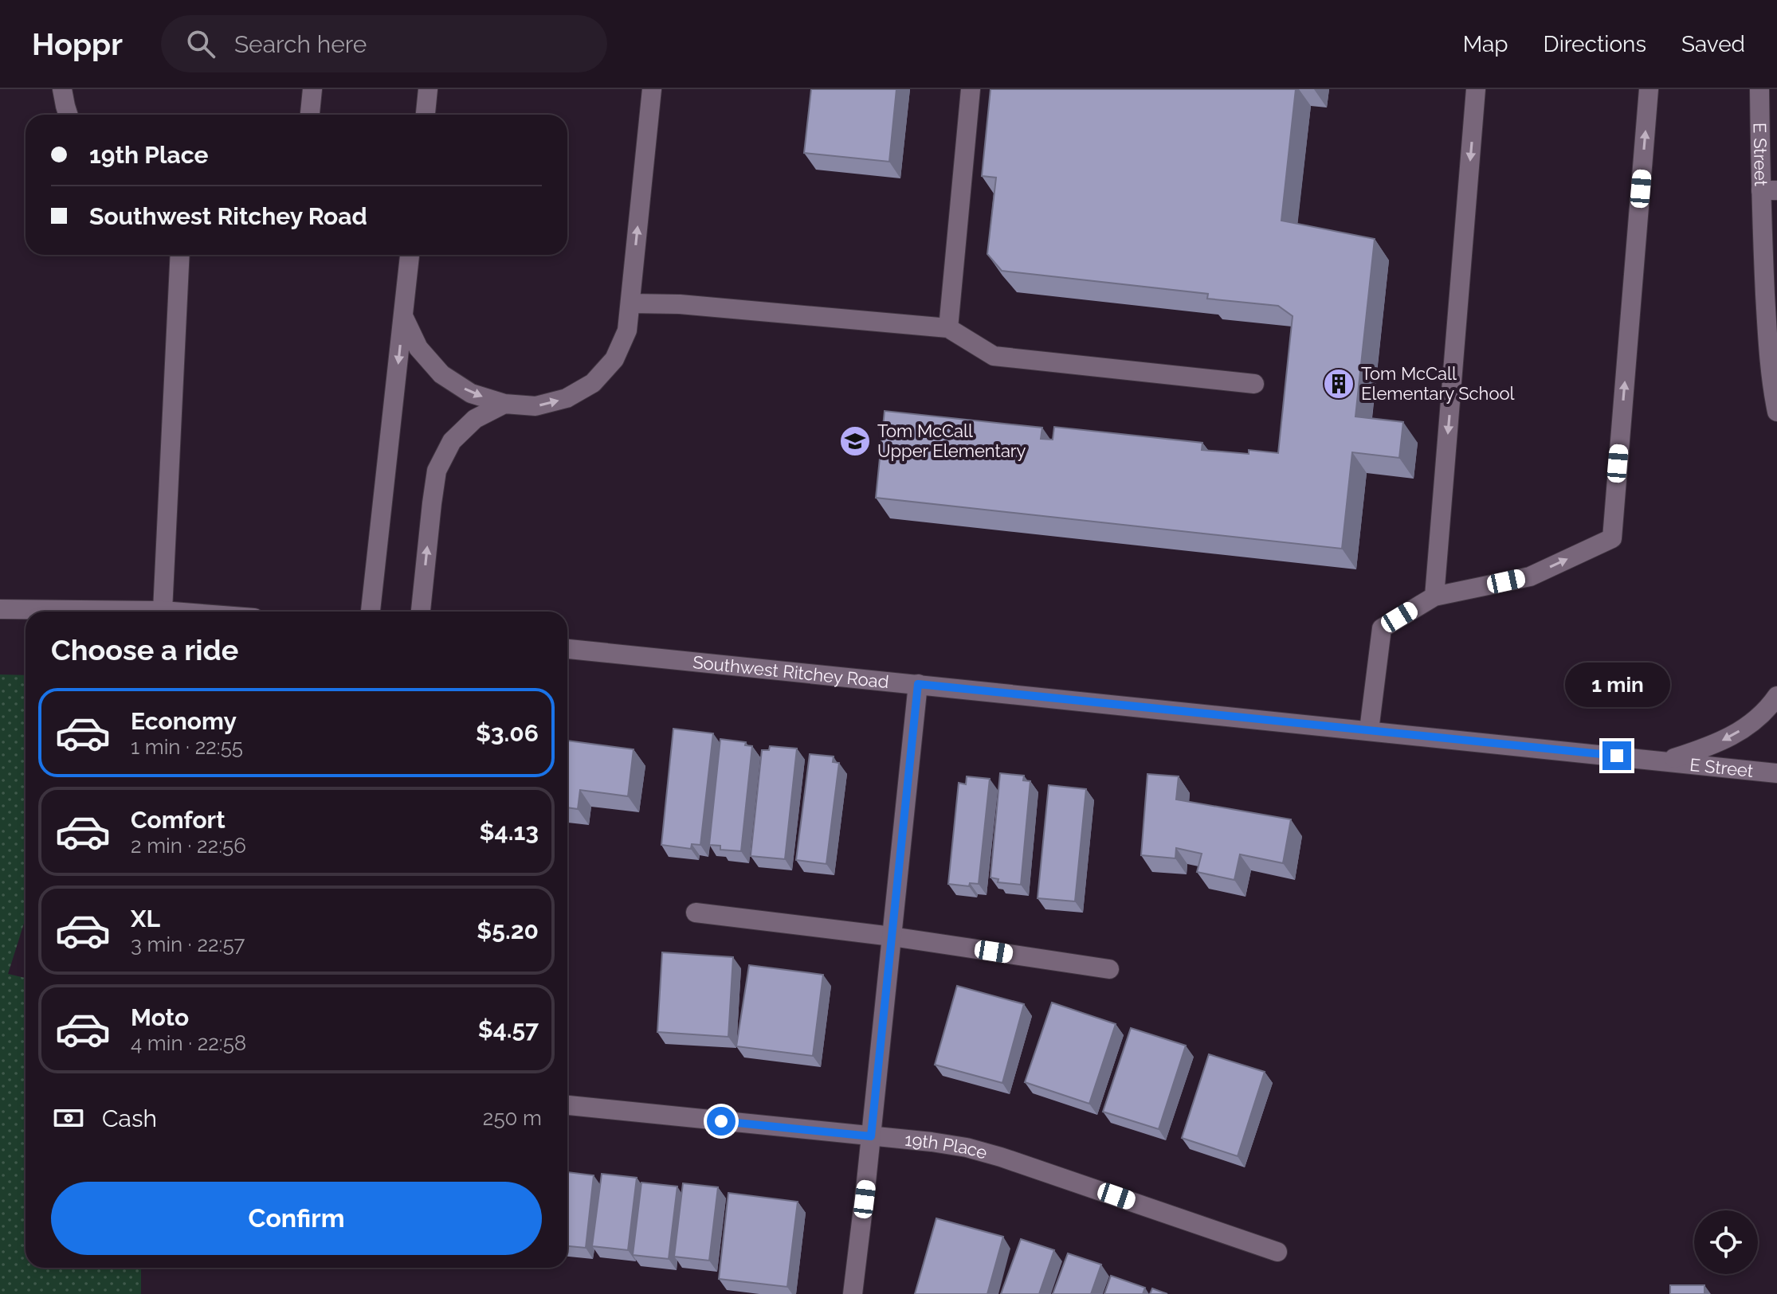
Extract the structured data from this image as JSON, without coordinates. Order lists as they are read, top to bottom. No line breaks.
{"streets":{"street":["E Street","Southwest Ritchey Road","19th Place"]},"crossings":[["E Street","Southwest Ritchey Road"]],"places":{"building":["Tom McCall Elementary School"],"school or university":["Tom McCall Upper Elementary"]},"page":{"header":"Hoppr","search":"Search here","nav":["Map","Directions","Saved"],"banner":["19th Place","Southwest Ritchey Road"],"heading":"Choose a ride","bubble":"1 min","list":[{"name":"Economy","note":"1 min · 22:55","value":"$3.06"},{"name":"Comfort","note":"2 min · 22:56","value":"$4.13"},{"name":"XL","note":"3 min · 22:57","value":"$5.20"},{"name":"Moto","note":"4 min · 22:58","value":"$4.57"}],"pay":["Cash","250 m"],"buttons":"Confirm"}}
